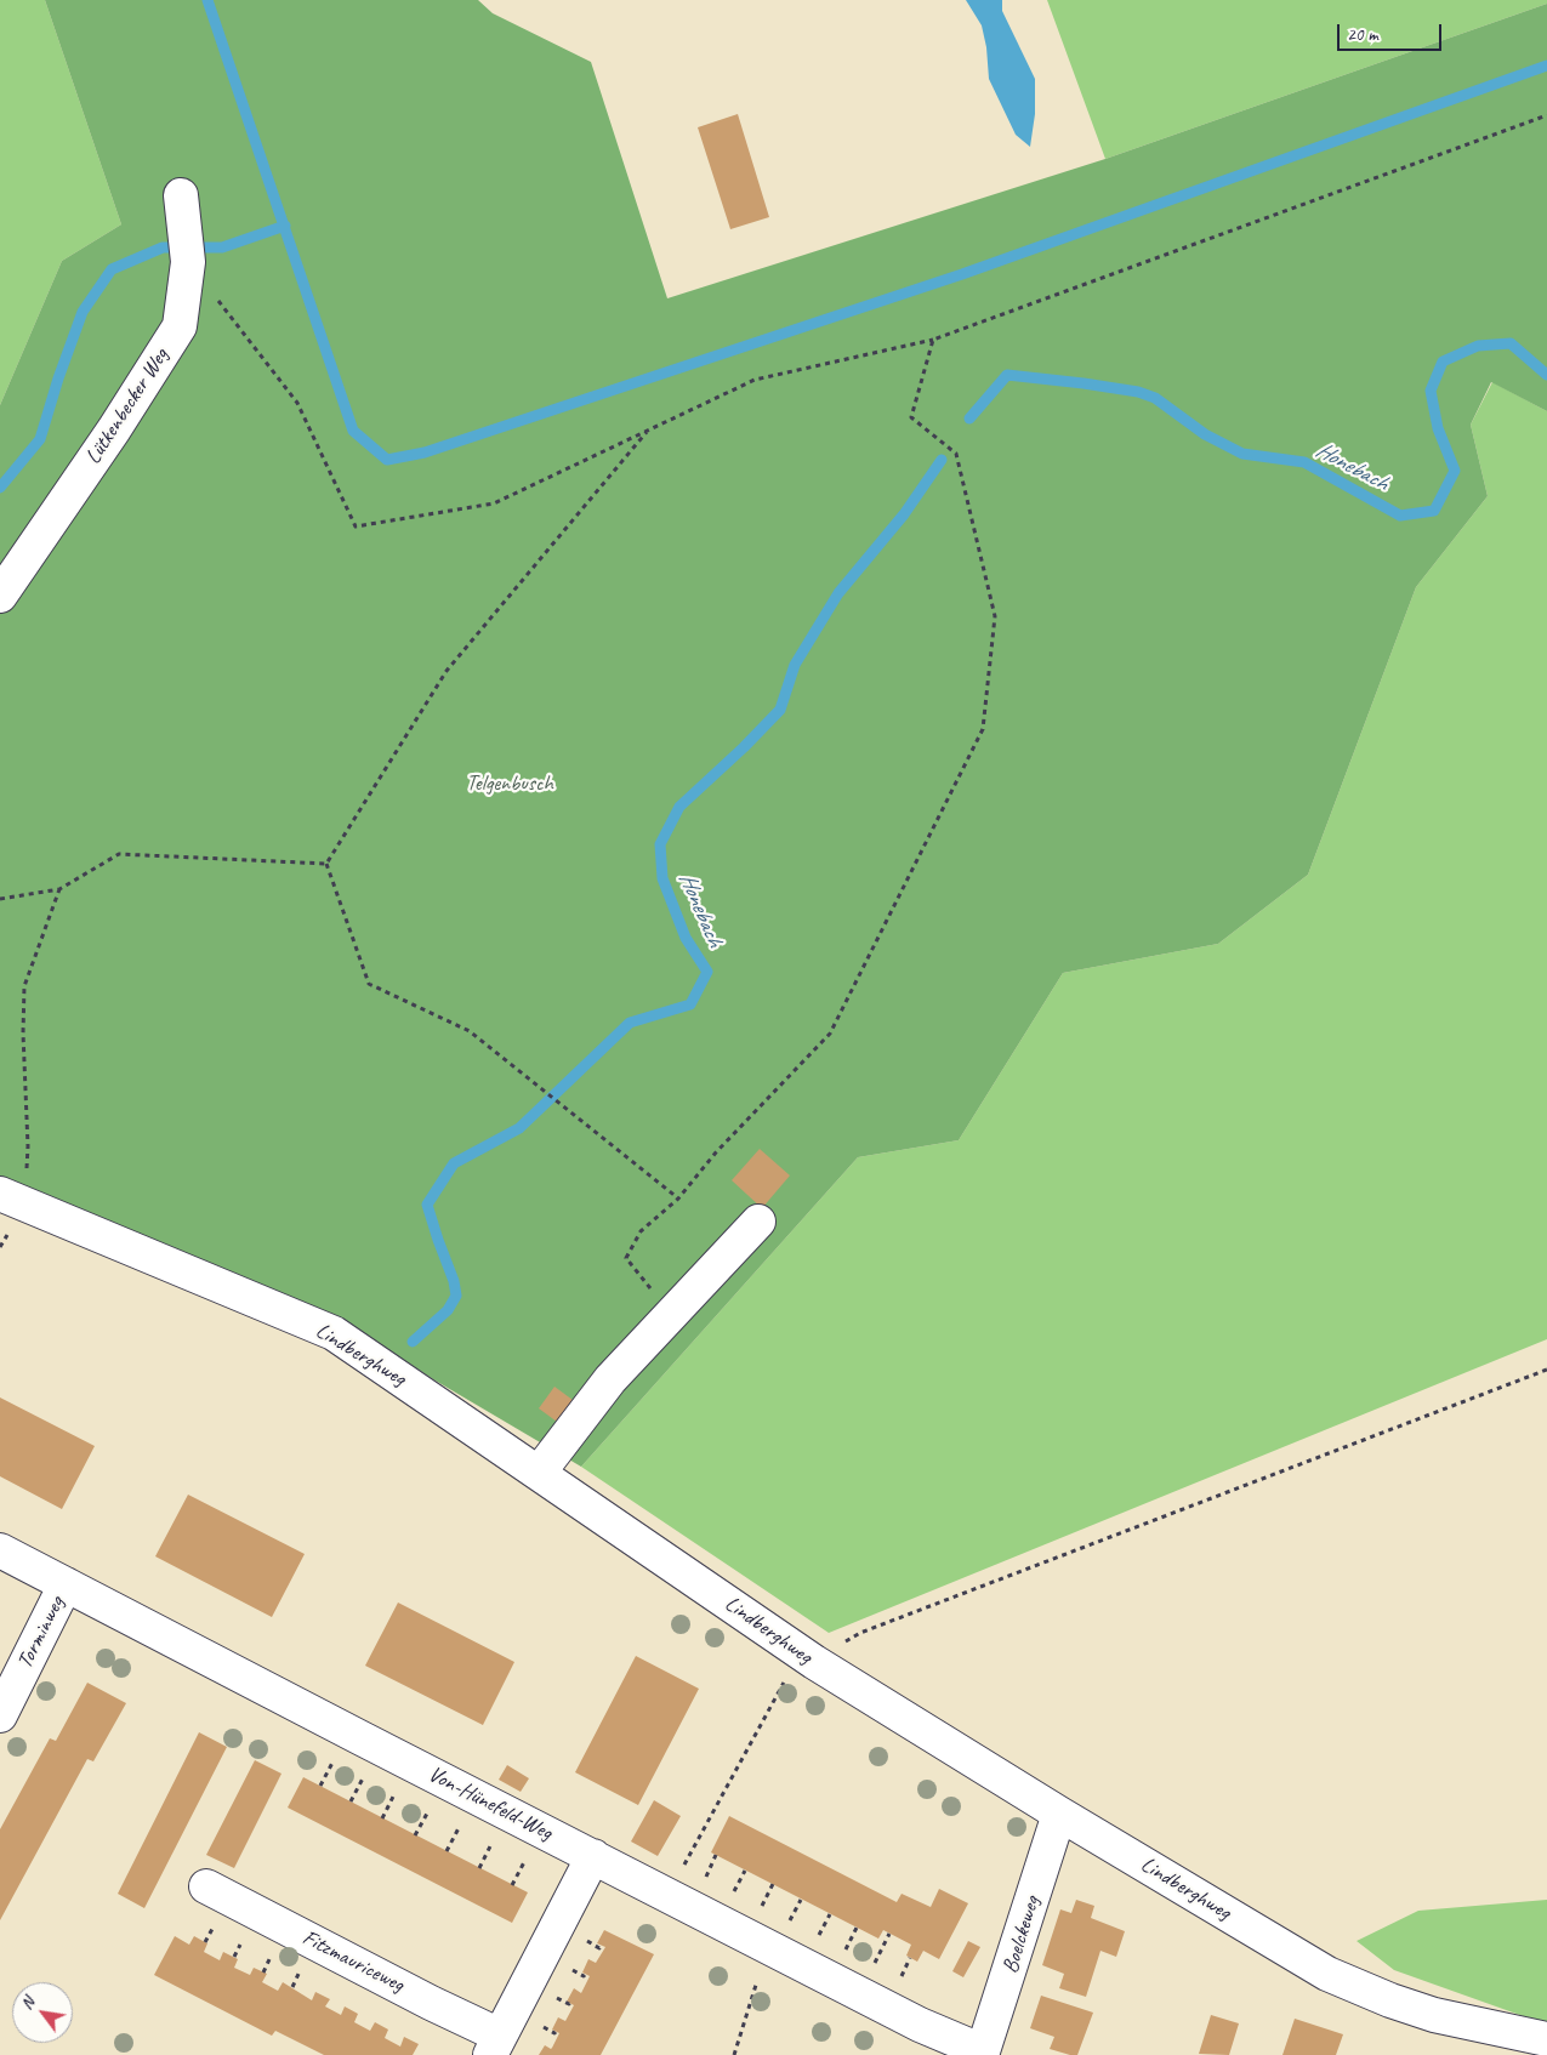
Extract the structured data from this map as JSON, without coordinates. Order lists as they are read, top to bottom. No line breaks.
{"streets":{"street":["Lütkenbecker Weg","Lindberghweg","Torminweg","Von-Hünefeld-Weg","Boelckeweg","Fitzmauriceweg"]},"crossings":[["Lindberghweg","Boelckeweg"],["Torminweg","Von-Hünefeld-Weg"],["Von-Hünefeld-Weg","Boelckeweg"],["Von-Hünefeld-Weg","Fitzmauriceweg"]],"water":["Honebach"],"parks":["Telgenbusch"],"scale_bar":"20 m","north":"top left"}
